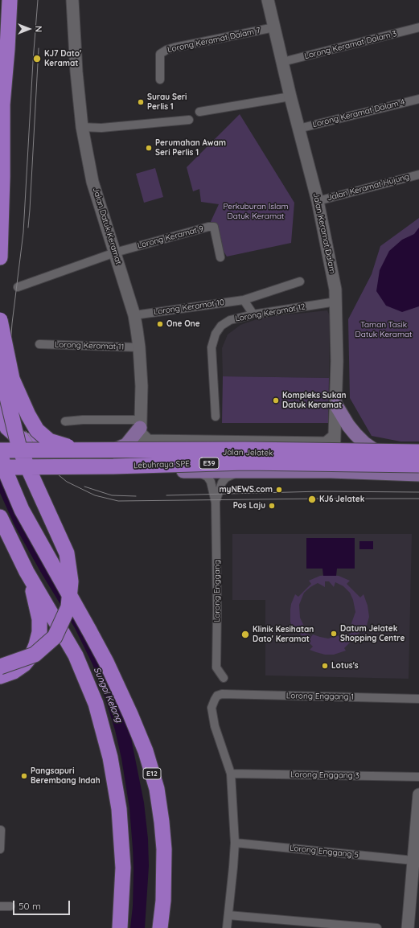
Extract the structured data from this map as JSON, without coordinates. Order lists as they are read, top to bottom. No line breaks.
{"streets":{"highway":["E39","Lebuhraya SPE","E12"],"main road":["Jalan Jelatek"],"street":["Lorong Keramat Dalam 7","Lorong Keramat Dalam 3","Lorong Keramat Dalam 4","Jalan Keramat Hujung","Jalan Datuk Keramat","Jalan Keramat Dalam","Lorong Keramat 9","Lorong Keramat 10","Lorong Keramat 12","Lorong Keramat 11","Lorong Enggang","Lorong Enggang 1","Lorong Enggang 3","Lorong Enggang 5"]},"crossings":[["Lorong Keramat Dalam 7","Jalan Keramat Dalam"],["Lorong Keramat Dalam 3","Jalan Keramat Dalam"],["Lorong Keramat Dalam 4","Jalan Keramat Dalam"],["Jalan Keramat Hujung","Jalan Keramat Dalam"],["Jalan Datuk Keramat","Lorong Keramat 9"],["Jalan Datuk Keramat","Lorong Keramat 10"],["Jalan Datuk Keramat","Lorong Keramat 11"],["Jalan Datuk Keramat","Jalan Jelatek"],["Jalan Keramat Dalam","Lorong Keramat 12"],["Jalan Keramat Dalam","Jalan Jelatek"],["Jalan Jelatek","Lebuhraya SPE"],["Lorong Enggang 1","Lorong Enggang 3"]],"water":["Sungai Kelang"],"parks":["Perkuburan Islam Datuk Keramat","Taman Tasik Datuk Keramat"],"places":["KJ7 Dato' Keramat","Surau Seri Perlis 1","Perumahan Awam Seri Perlis 1","One One","Kompleks Sukan Datuk Keramat","myNEWS.com","KJ6 Jelatek","Pos Laju","Datum Jelatek Shopping Centre","Klinik Kesihatan Dato' Keramat","Lotus's","Pangsapuri Berembang Indah"],"scale_bar":"50 m","north":"right"}
